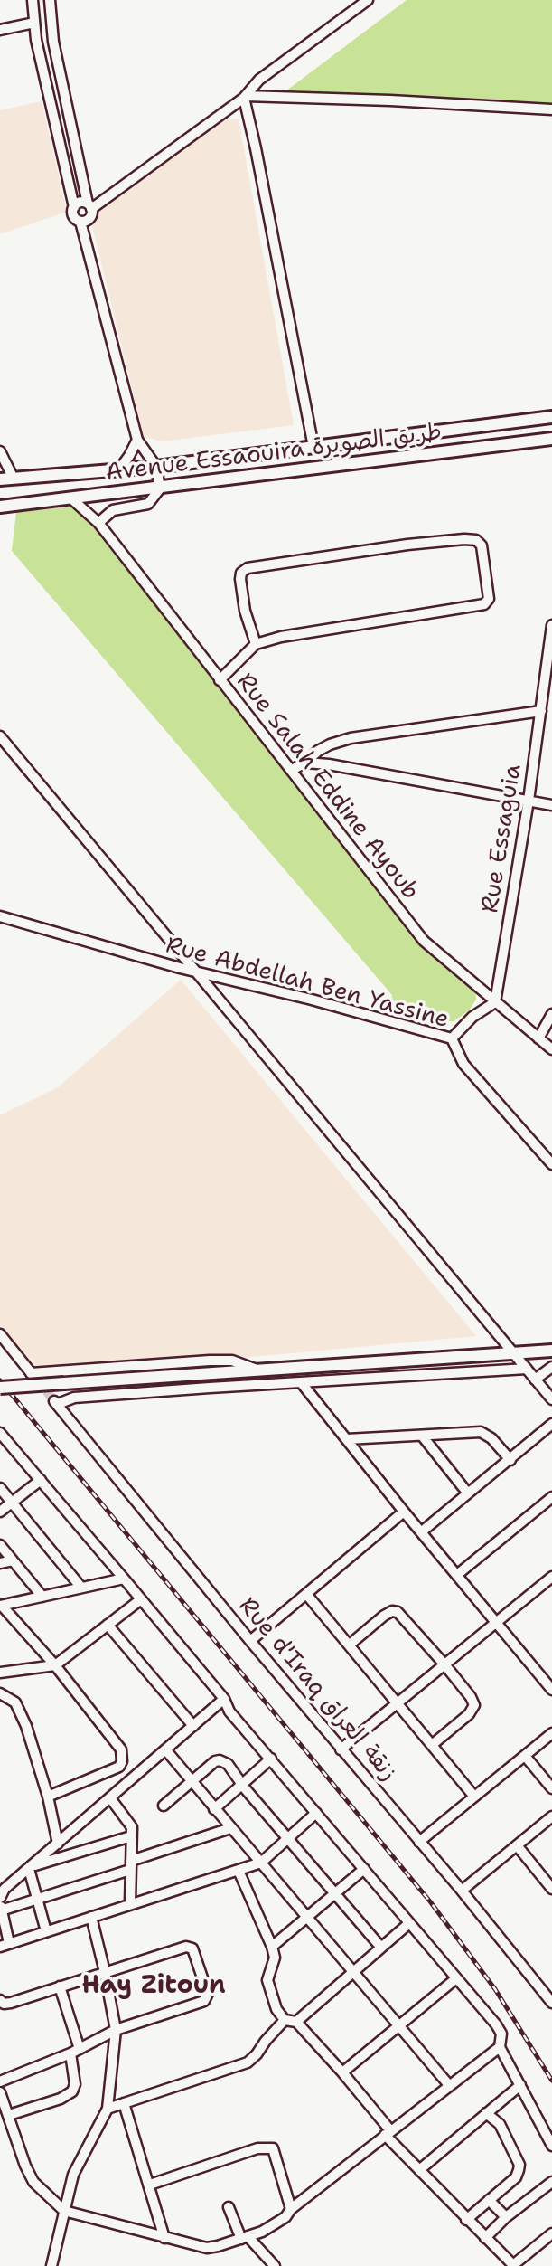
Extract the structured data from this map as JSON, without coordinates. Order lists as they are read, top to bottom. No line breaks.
{"streets":{"main road":["Avenue Essaouira طريق الصويرة"],"street":["Rue Salah Eddine Ayoub","Rue Essaguia","Rue Abdellah Ben Yassine","Rue d'Iraq زنقة العراق"]},"crossings":[["Avenue Essaouira طريق الصويرة","Rue Salah Eddine Ayoub"],["Rue Salah Eddine Ayoub","Rue Essaguia"]],"districts":["Hay Zitoun"]}
